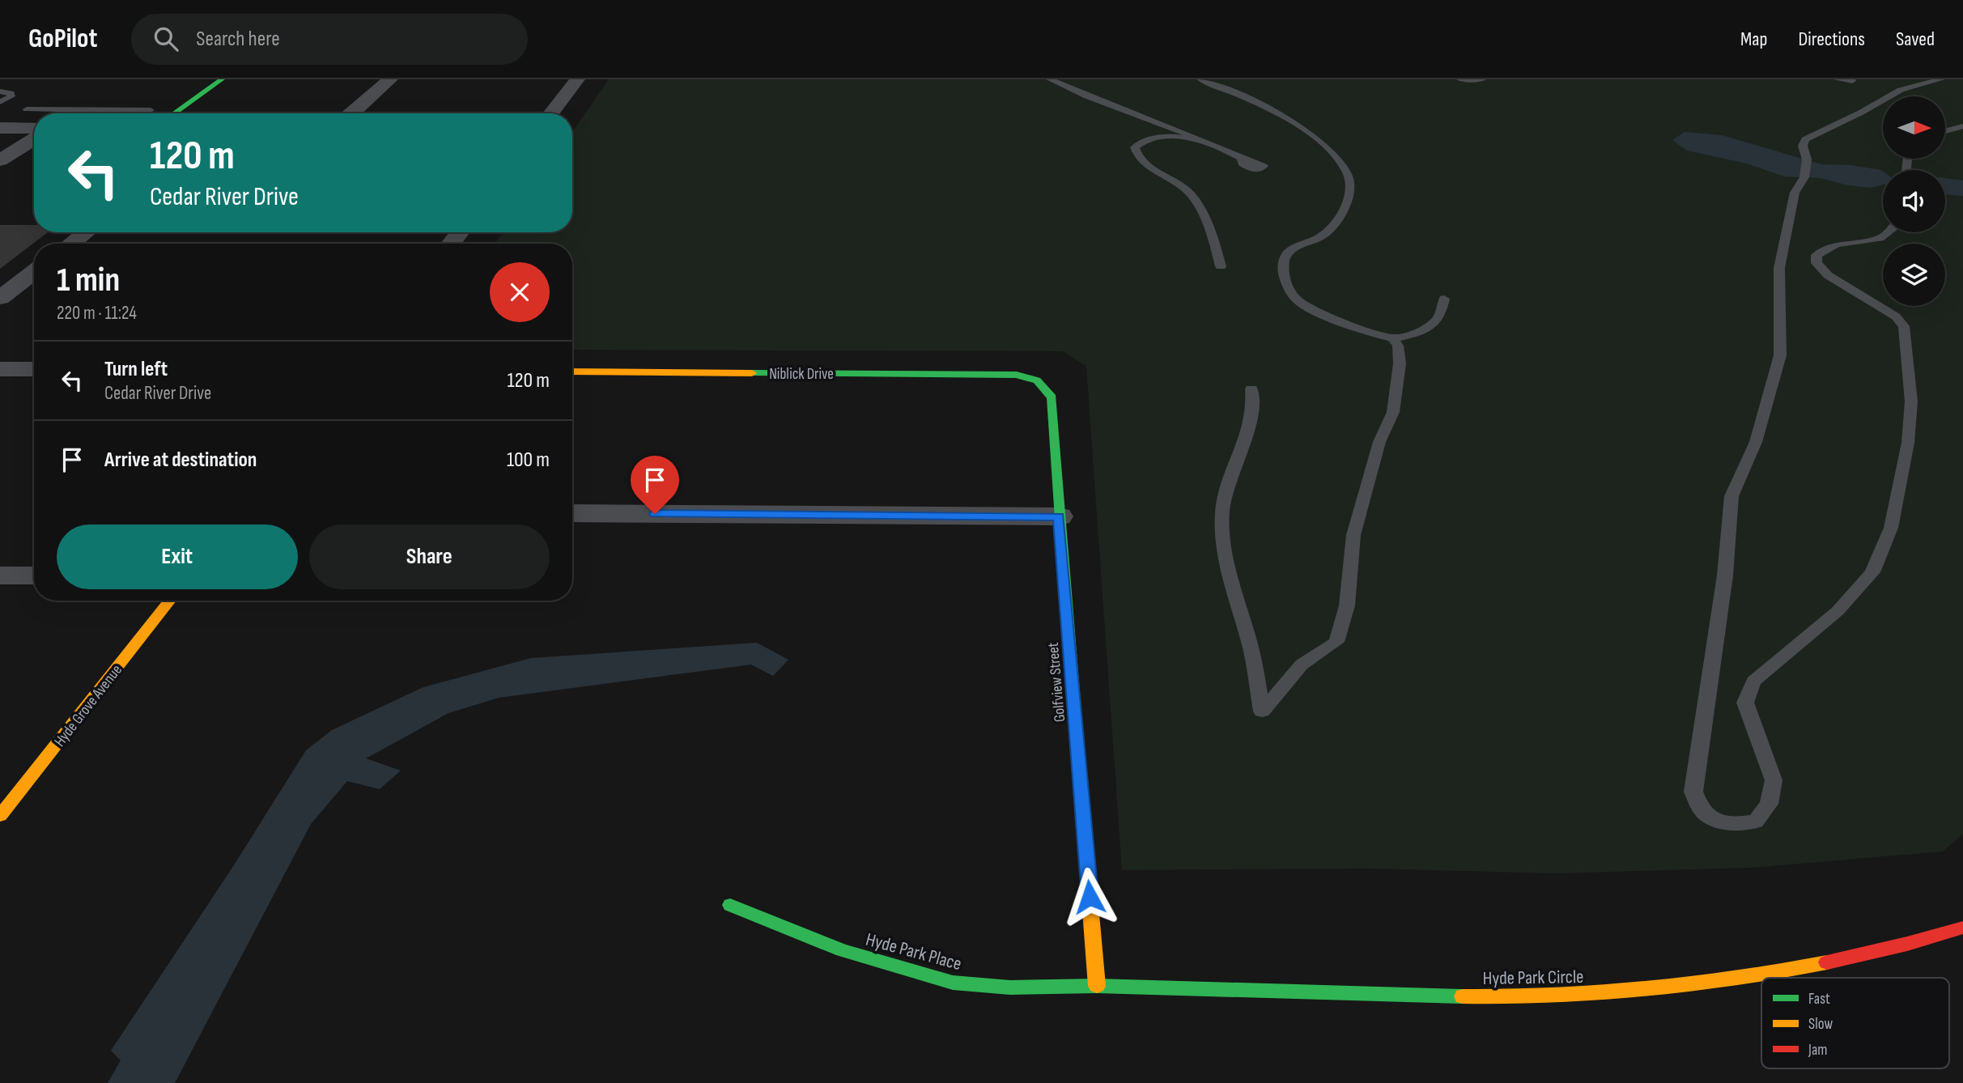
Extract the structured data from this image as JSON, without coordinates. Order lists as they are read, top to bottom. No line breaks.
{"streets":{"street":["Niblick Drive","Golfview Street","Hyde Grove Avenue","Hyde Park Place","Hyde Park Circle"]},"crossings":[["Niblick Drive","Golfview Street"],["Golfview Street","Hyde Park Place"],["Golfview Street","Hyde Park Circle"],["Hyde Park Place","Hyde Park Circle"]],"legend":["Fast","Slow","Jam"],"north":"right","page":{"header":"GoPilot","search":"Search here","nav":["Map","Directions","Saved"],"turn":["120 m","Cedar River Drive"],"heading":["1 min","220 m · 11:24"],"list":[{"name":"Turn left","note":"Cedar River Drive","value":"120 m"},{"name":"Arrive at destination","value":"100 m"}],"buttons":["Exit","Share"]}}
